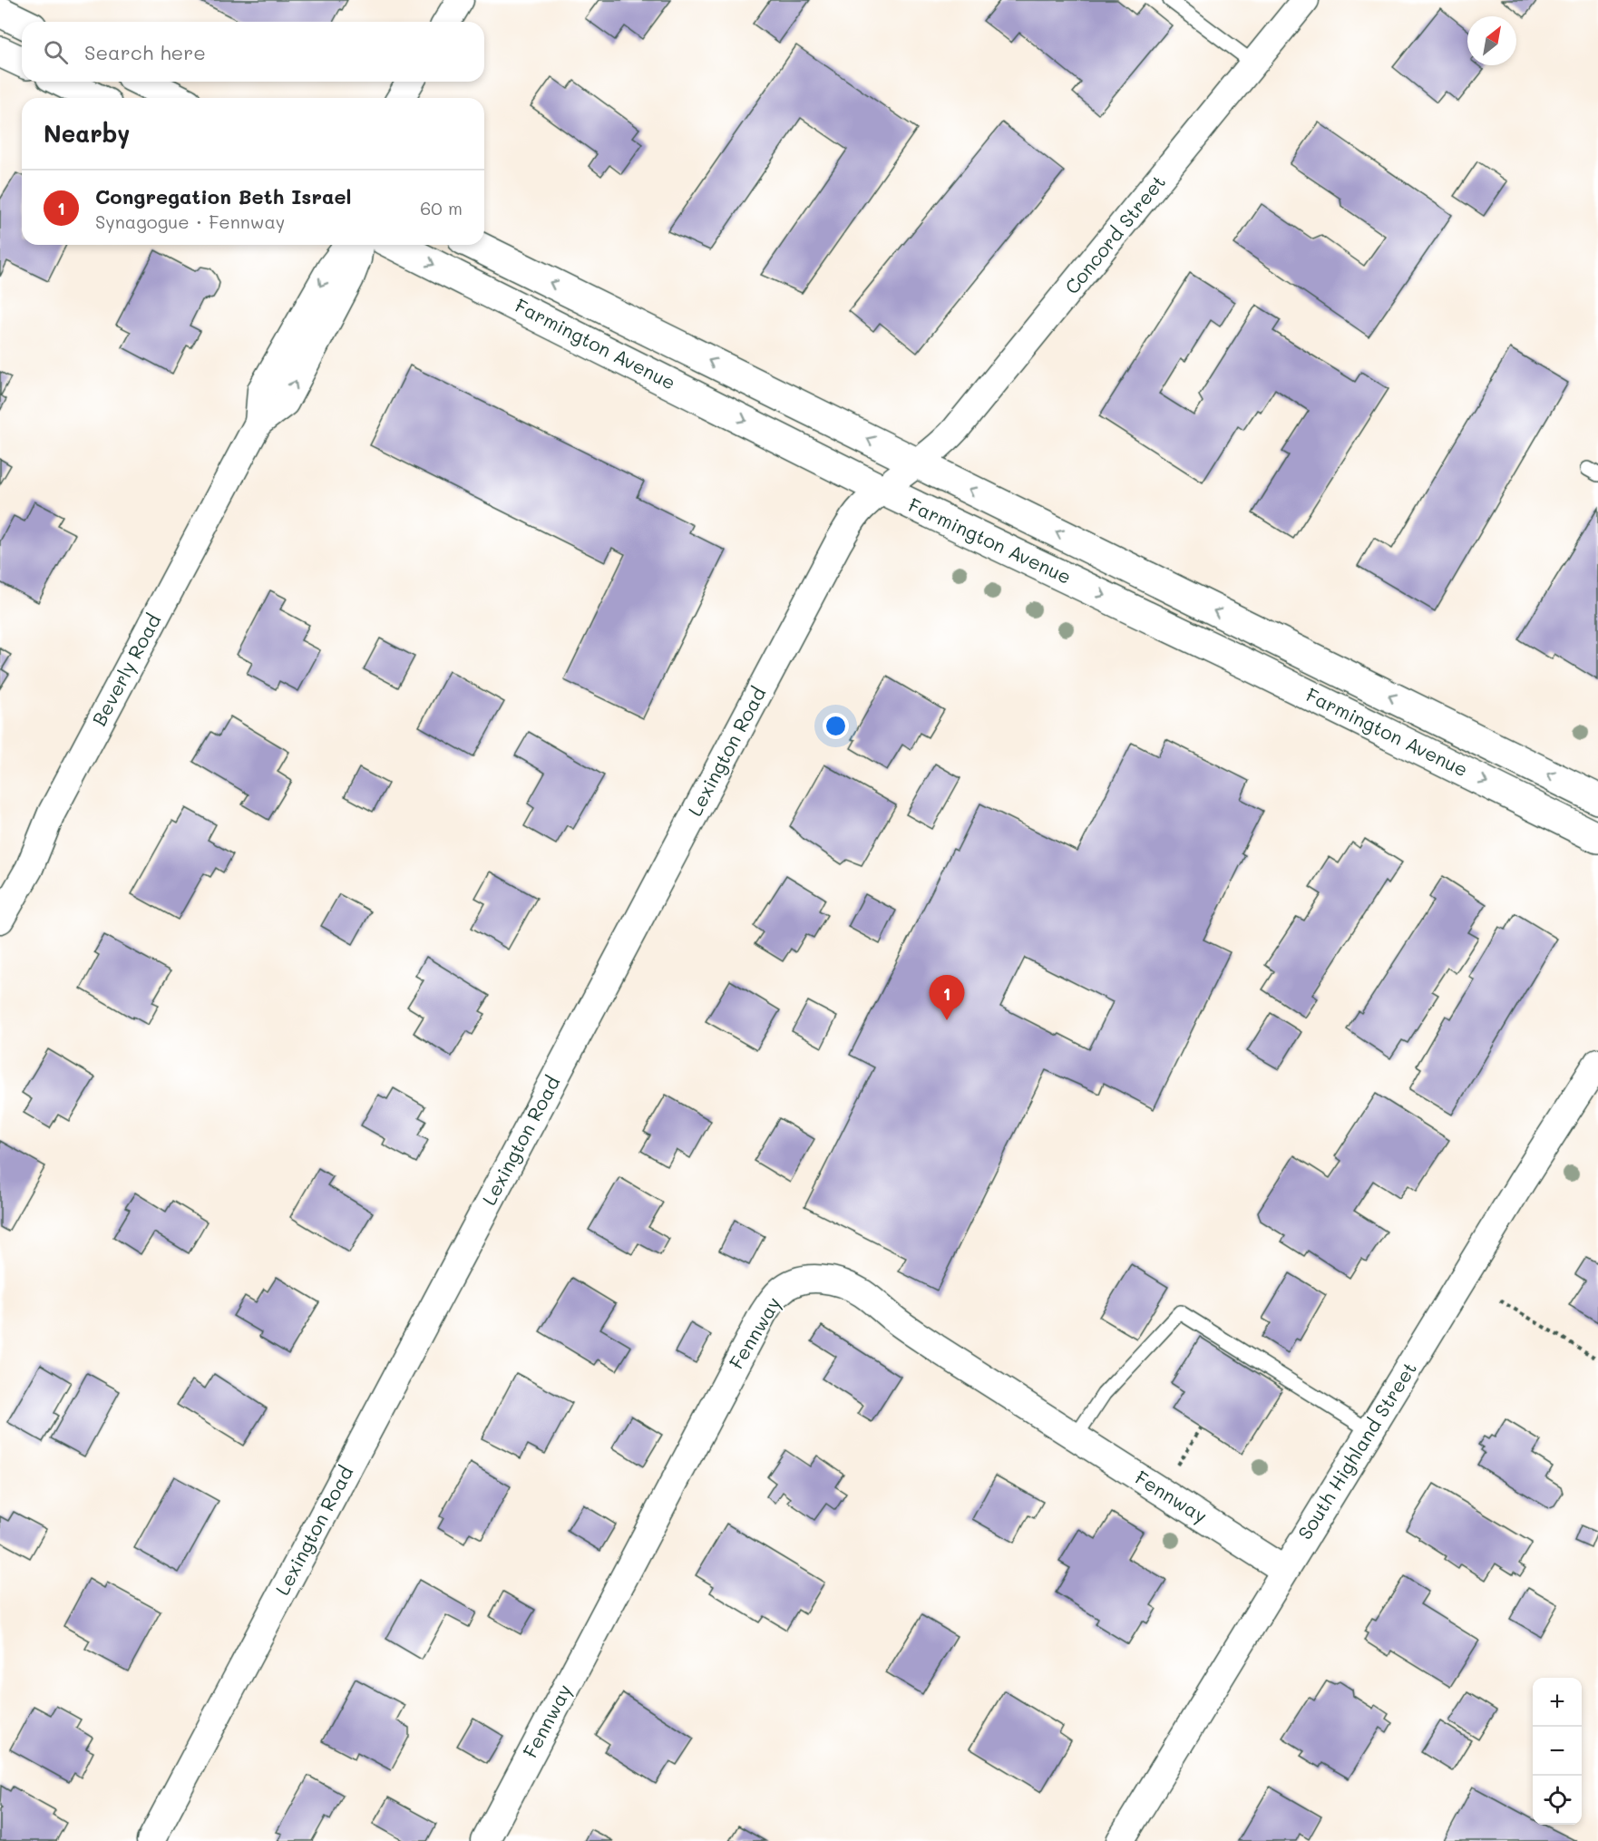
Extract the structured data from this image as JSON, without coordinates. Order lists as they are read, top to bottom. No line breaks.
{"streets":{"main road":["Farmington Avenue"],"street":["Concord Street","Beverly Road","Lexington Road","Fennway","South Highland Street"]},"crossings":[["Concord Street","Farmington Avenue"],["Concord Street","Lexington Road"],["Farmington Avenue","Lexington Road"],["Fennway","South Highland Street"]],"north":"top right","page":{"search":"Search here","heading":"Nearby","list":[{"mark":"1","name":"Congregation Beth Israel","note":"Synagogue · Fennway","value":"60 m"}],"pins":"1","map_buttons":["+","−"]}}
